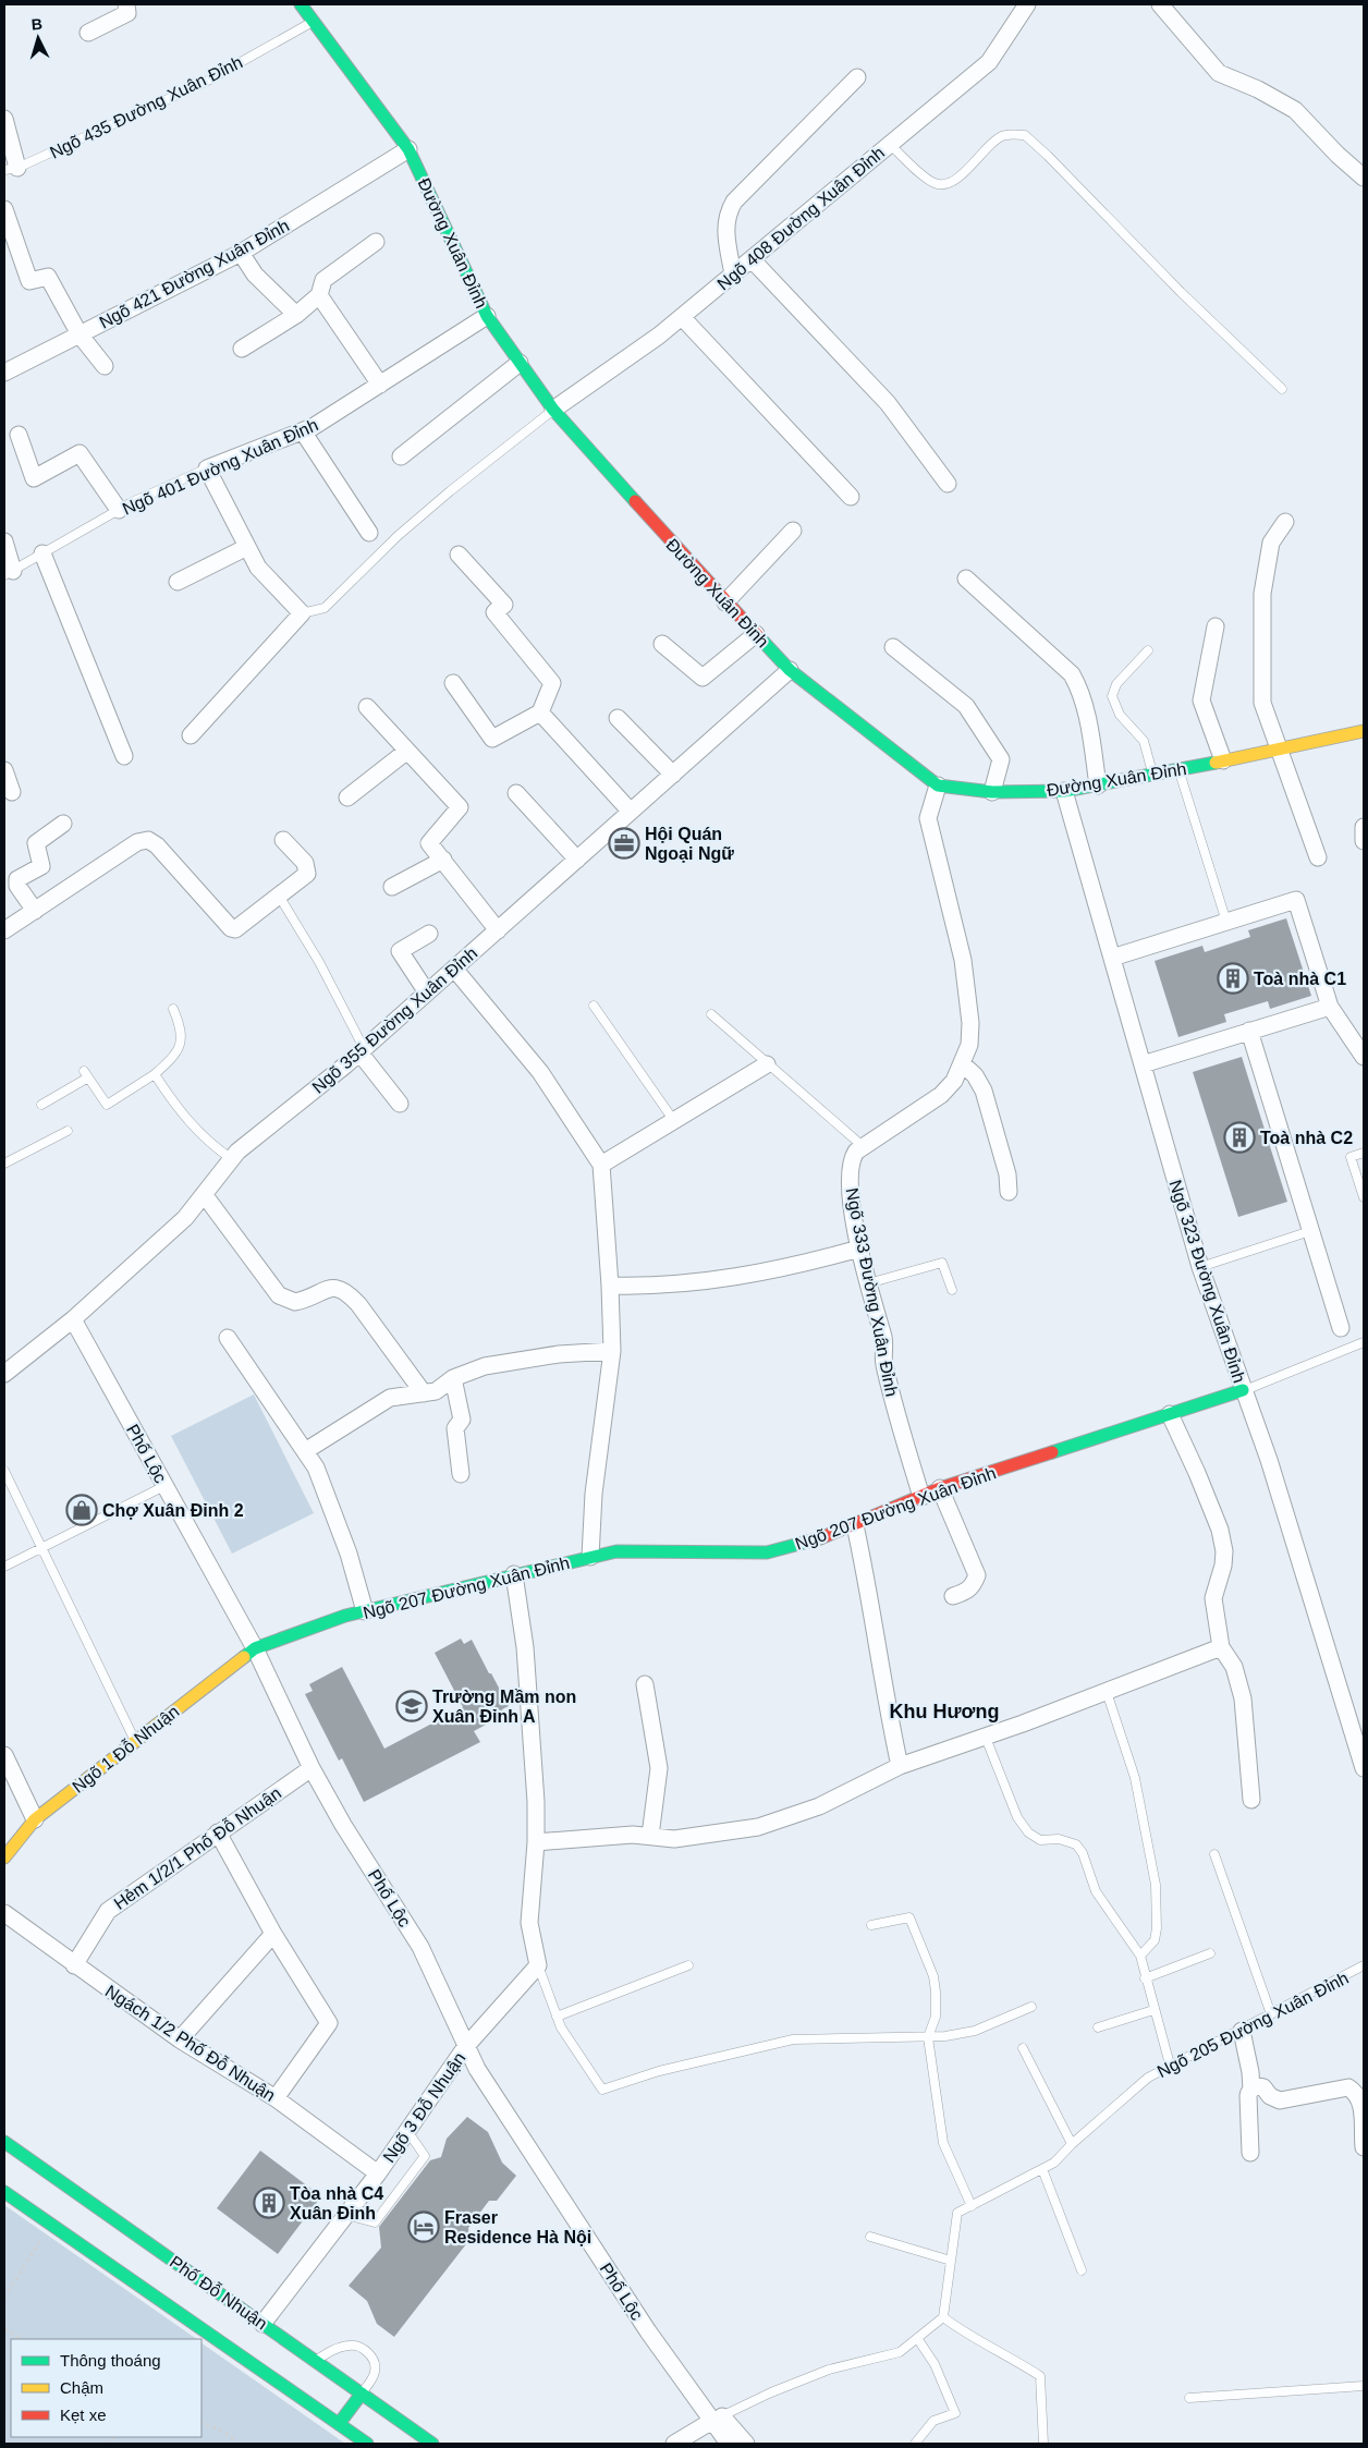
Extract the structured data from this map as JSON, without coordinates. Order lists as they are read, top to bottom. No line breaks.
{"streets":{"street":["Ngõ 408 Đường Xuân Đỉnh","Đường Xuân Đỉnh","Ngõ 421 Đường Xuân Đỉnh","Ngõ 401 Đường Xuân Đỉnh","Ngõ 355 Đường Xuân Đỉnh","Ngõ 323 Đường Xuân Đỉnh","Ngõ 333 Đường Xuân Đỉnh","Phố Lộc","Ngõ 207 Đường Xuân Đỉnh","Ngõ 1 Đỗ Nhuận","Hẻm 1/2/1 Phố Đỗ Nhuận","Ngách 1/2 Phố Đỗ Nhuận","Ngõ 3 Đỗ Nhuận","Phố Đỗ Nhuận"],"lane":["Ngõ 435 Đường Xuân Đỉnh","Ngõ 205 Đường Xuân Đỉnh"]},"crossings":[["Ngõ 435 Đường Xuân Đỉnh","Đường Xuân Đỉnh"],["Ngõ 408 Đường Xuân Đỉnh","Đường Xuân Đỉnh"],["Đường Xuân Đỉnh","Ngõ 421 Đường Xuân Đỉnh"],["Đường Xuân Đỉnh","Ngõ 401 Đường Xuân Đỉnh"],["Đường Xuân Đỉnh","Ngõ 355 Đường Xuân Đỉnh"],["Đường Xuân Đỉnh","Ngõ 323 Đường Xuân Đỉnh"],["Đường Xuân Đỉnh","Ngõ 333 Đường Xuân Đỉnh"],["Ngõ 355 Đường Xuân Đỉnh","Phố Lộc"],["Ngõ 323 Đường Xuân Đỉnh","Ngõ 207 Đường Xuân Đỉnh"],["Ngõ 333 Đường Xuân Đỉnh","Ngõ 207 Đường Xuân Đỉnh"],["Phố Lộc","Ngõ 207 Đường Xuân Đỉnh"],["Phố Lộc","Ngõ 1 Đỗ Nhuận"],["Phố Lộc","Hẻm 1/2/1 Phố Đỗ Nhuận"],["Phố Lộc","Ngõ 3 Đỗ Nhuận"],["Ngõ 207 Đường Xuân Đỉnh","Ngõ 1 Đỗ Nhuận"],["Hẻm 1/2/1 Phố Đỗ Nhuận","Ngách 1/2 Phố Đỗ Nhuận"],["Ngách 1/2 Phố Đỗ Nhuận","Ngõ 3 Đỗ Nhuận"],["Ngõ 3 Đỗ Nhuận","Phố Đỗ Nhuận"]],"districts":["Khu Hương"],"places":{"office":["Hội Quán Ngoại Ngữ"],"building":["Toà nhà C1","Toà nhà C2","Tòa nhà C4 Xuân Đỉnh"],"shop":["Chợ Xuân Đỉnh 2"],"school or university":["Trường Mầm non Xuân Đỉnh A"],"hotel":["Fraser Residence Hà Nội"]},"legend":["Thông thoáng","Chậm","Kẹt xe"],"north":"top"}
